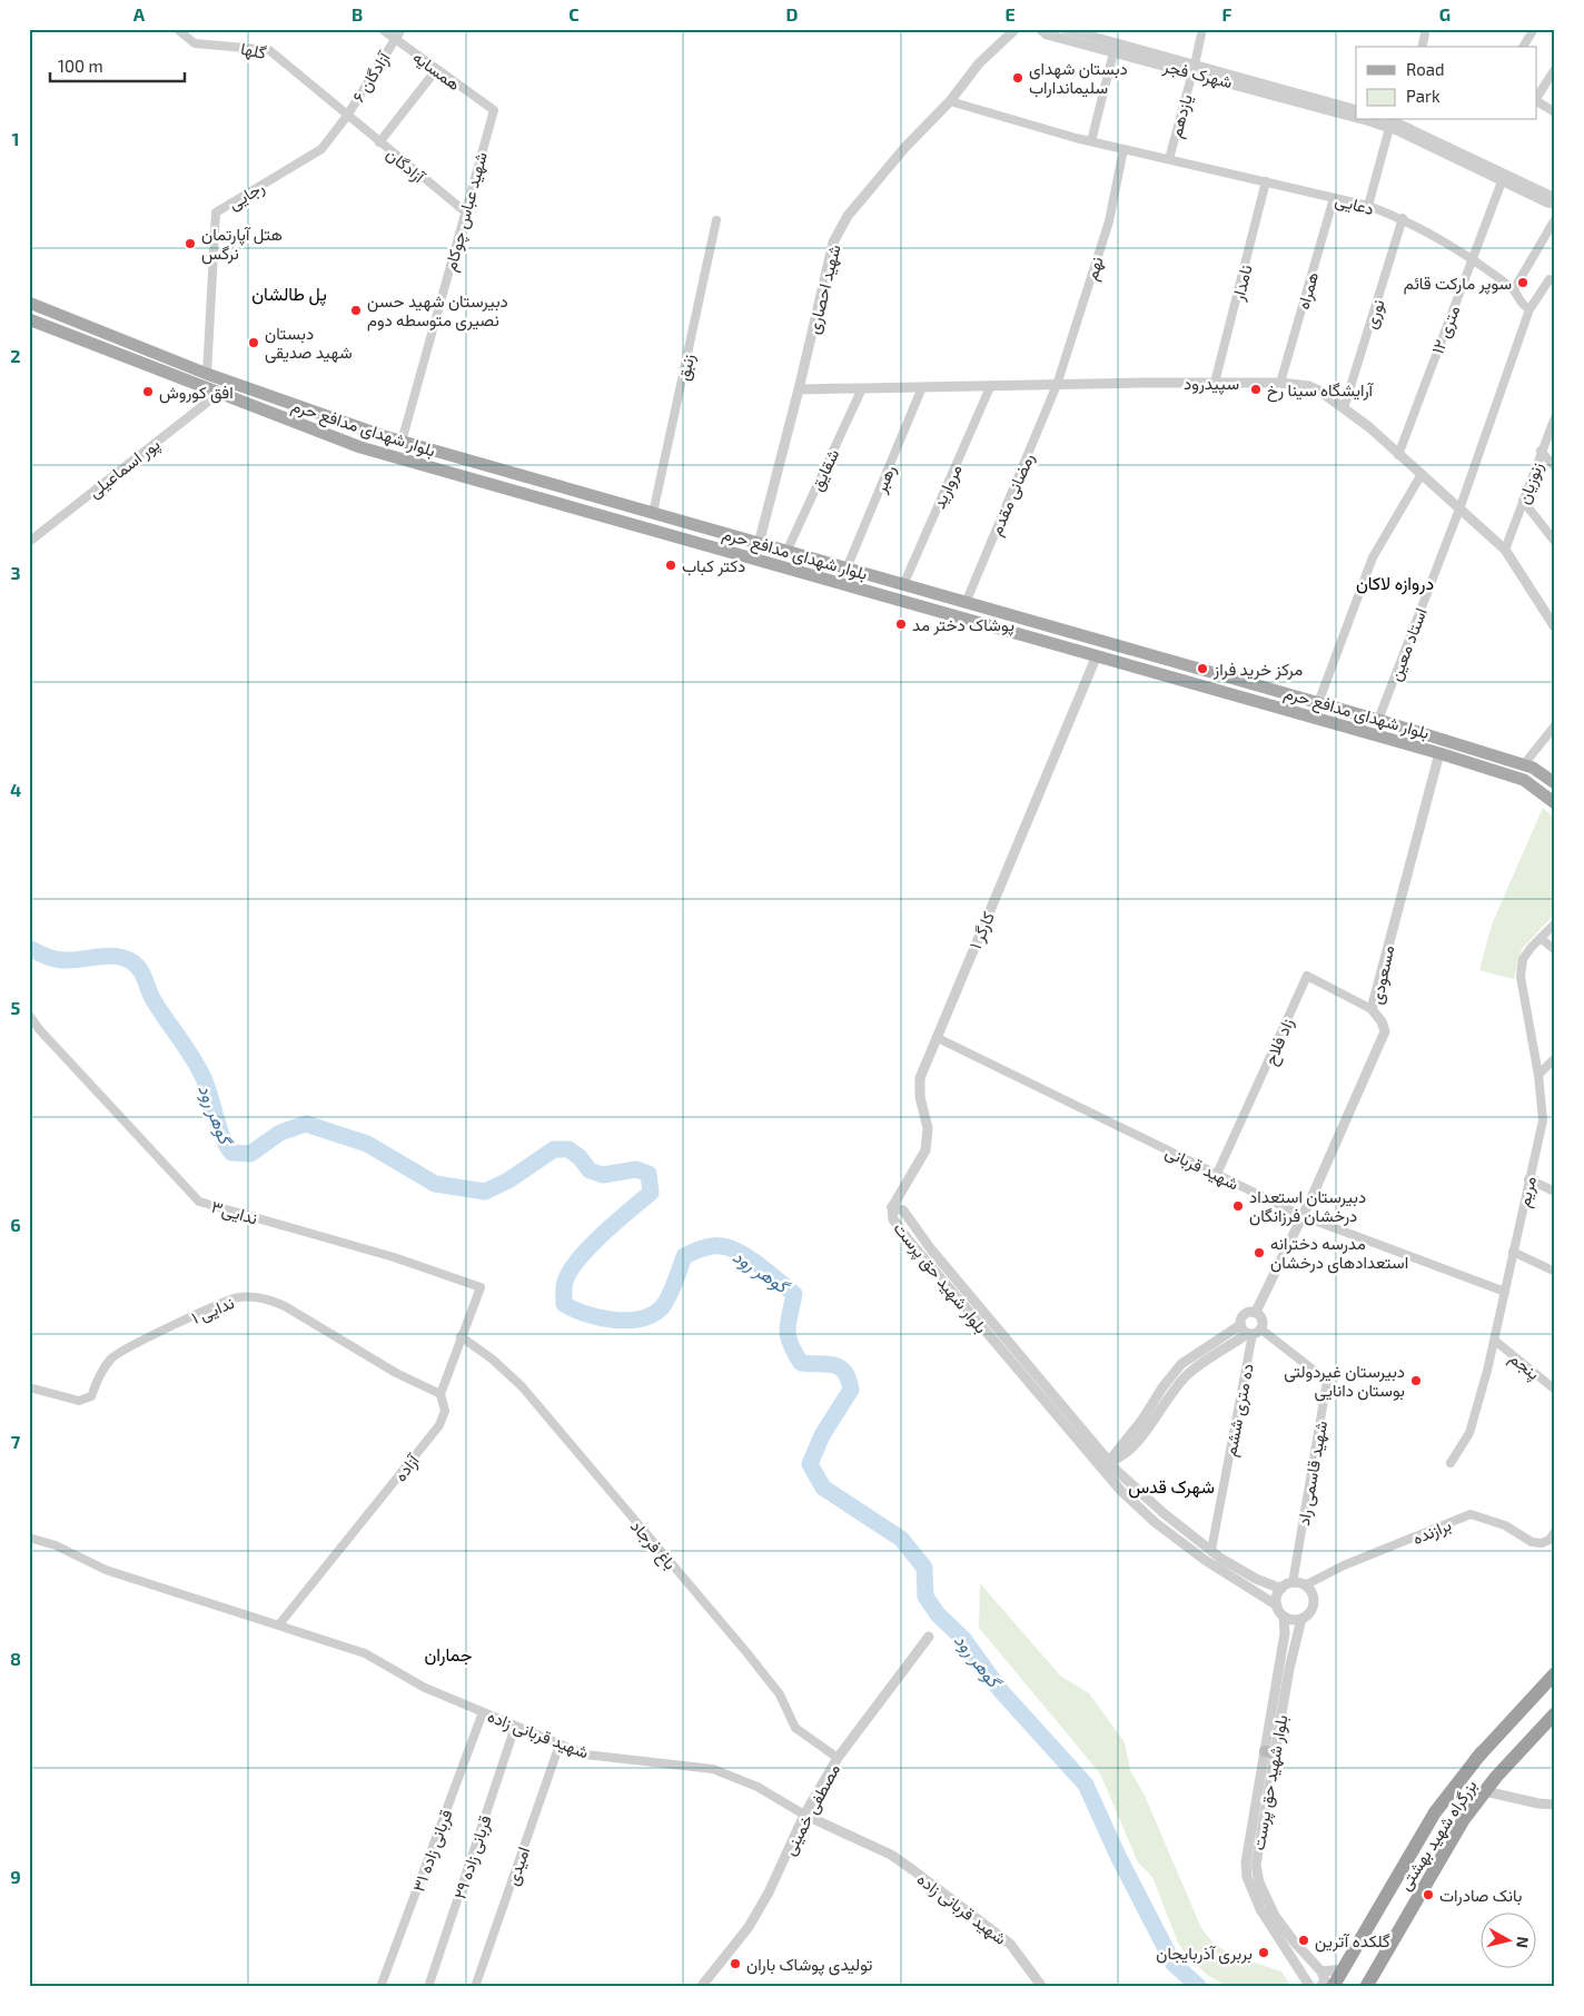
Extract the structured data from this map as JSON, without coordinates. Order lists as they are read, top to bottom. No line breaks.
{"streets":{"highway":["بزرگراه شهید بهشتی"],"main road":["بلوار شهدای مدافع حرم"],"street":["گلها","همسایه","شهرک فجر","آزادگان ۶","یازدهم","آزادگان","رجایی","دعایی","شهید عباس چوکام","نهم","نامدار","شهید احصاری","همراه","نوری","۱۲ متری","زنبق","سپیدرود","پور اسماعیلی","شقایق","رهبر","زنوزیان","مروارید","رمضانی مقدم","استاد معین","کارگر ۱","مسعودی","زاد فلاح","شهید قربانی","مریم","ندایی۳","بلوار شهید حق پرست","ندایی ۱","پنجم","ده متری ششم","آزاده","شهید قاسمی راد","برازنده","باغ فرجاد","شهید قربانی زاده","مصطفی خمینی","قربانی زاده ۳۱","قربانی زاده ۲۹","امیدی"]},"crossings":[["گلها","آزادگان ۶"],["گلها","آزادگان"],["گلها","رجایی"],["همسایه","آزادگان ۶"],["همسایه","شهید عباس چوکام"],["شهرک فجر","یازدهم"],["شهرک فجر","۱۲ متری"],["آزادگان ۶","آزادگان"],["آزادگان ۶","رجایی"],["یازدهم","دعایی"],["آزادگان","رجایی"],["آزادگان","شهید عباس چوکام"],["رجایی","بلوار شهدای مدافع حرم"],["دعایی","نهم"],["دعایی","نامدار"],["دعایی","شهید احصاری"],["دعایی","همراه"],["دعایی","نوری"],["دعایی","۱۲ متری"],["شهید عباس چوکام","بلوار شهدای مدافع حرم"],["نهم","سپیدرود"],["نهم","رمضانی مقدم"],["نامدار","سپیدرود"],["شهید احصاری","سپیدرود"],["شهید احصاری","بلوار شهدای مدافع حرم"],["همراه","سپیدرود"],["نوری","سپیدرود"],["۱۲ متری","سپیدرود"],["زنبق","بلوار شهدای مدافع حرم"],["سپیدرود","شقایق"],["سپیدرود","رهبر"],["سپیدرود","زنوزیان"],["سپیدرود","مروارید"],["سپیدرود","رمضانی مقدم"],["سپیدرود","استاد معین"],["بلوار شهدای مدافع حرم","پور اسماعیلی"],["بلوار شهدای مدافع حرم","شقایق"],["بلوار شهدای مدافع حرم","رهبر"],["بلوار شهدای مدافع حرم","مروارید"],["بلوار شهدای مدافع حرم","رمضانی مقدم"],["بلوار شهدای مدافع حرم","استاد معین"],["بلوار شهدای مدافع حرم","کارگر ۱"],["بلوار شهدای مدافع حرم","مسعودی"],["کارگر ۱","شهید قربانی"],["کارگر ۱","بلوار شهید حق پرست"],["مسعودی","زاد فلاح"],["مسعودی","شهید قربانی"],["زاد فلاح","شهید قربانی"],["شهید قربانی","مریم"],["مریم","پنجم"],["ندایی۳","آزاده"],["بلوار شهید حق پرست","ده متری ششم"],["بلوار شهید حق پرست","شهید قاسمی راد"],["بلوار شهید حق پرست","برازنده"],["ندایی ۱","آزاده"],["ده متری ششم","شهید قاسمی راد"],["آزاده","باغ فرجاد"],["آزاده","شهید قربانی زاده"],["شهید قاسمی راد","برازنده"],["باغ فرجاد","مصطفی خمینی"],["شهید قربانی زاده","مصطفی خمینی"],["شهید قربانی زاده","قربانی زاده ۳۱"],["شهید قربانی زاده","قربانی زاده ۲۹"],["شهید قربانی زاده","امیدی"]],"districts":["پل طالشان","دروازه لاکان","شهرک قدس","جماران"],"water":["گوهر رود"],"places":["دبستان شهدای سلیمانداراب","هتل آپارتمان نرگس","سوپر مارکت قائم","دبیرستان شهید حسن نصیری متوسطه دوم","دبستان شهید صدیقی","آرایشگاه سینا رخ","افق کوروش","دکتر کباب","پوشاک دختر مد","مرکز خرید فراز","دبیرستان استعداد درخشان فرزانگان","مدرسه دخترانه استعدادهای درخشان","دبیرستان غیردولتی بوستان دانایی","بانک صادرات","گلکده آترین","بربری آذربایجان","تولیدی پوشاک باران"],"legend":["Road","Park"],"scale_bar":"100 m","north":"right","grid":{"columns":["A","B","C","D","E","F","G"],"rows":["1","2","3","4","5","6","7","8","9"]}}
